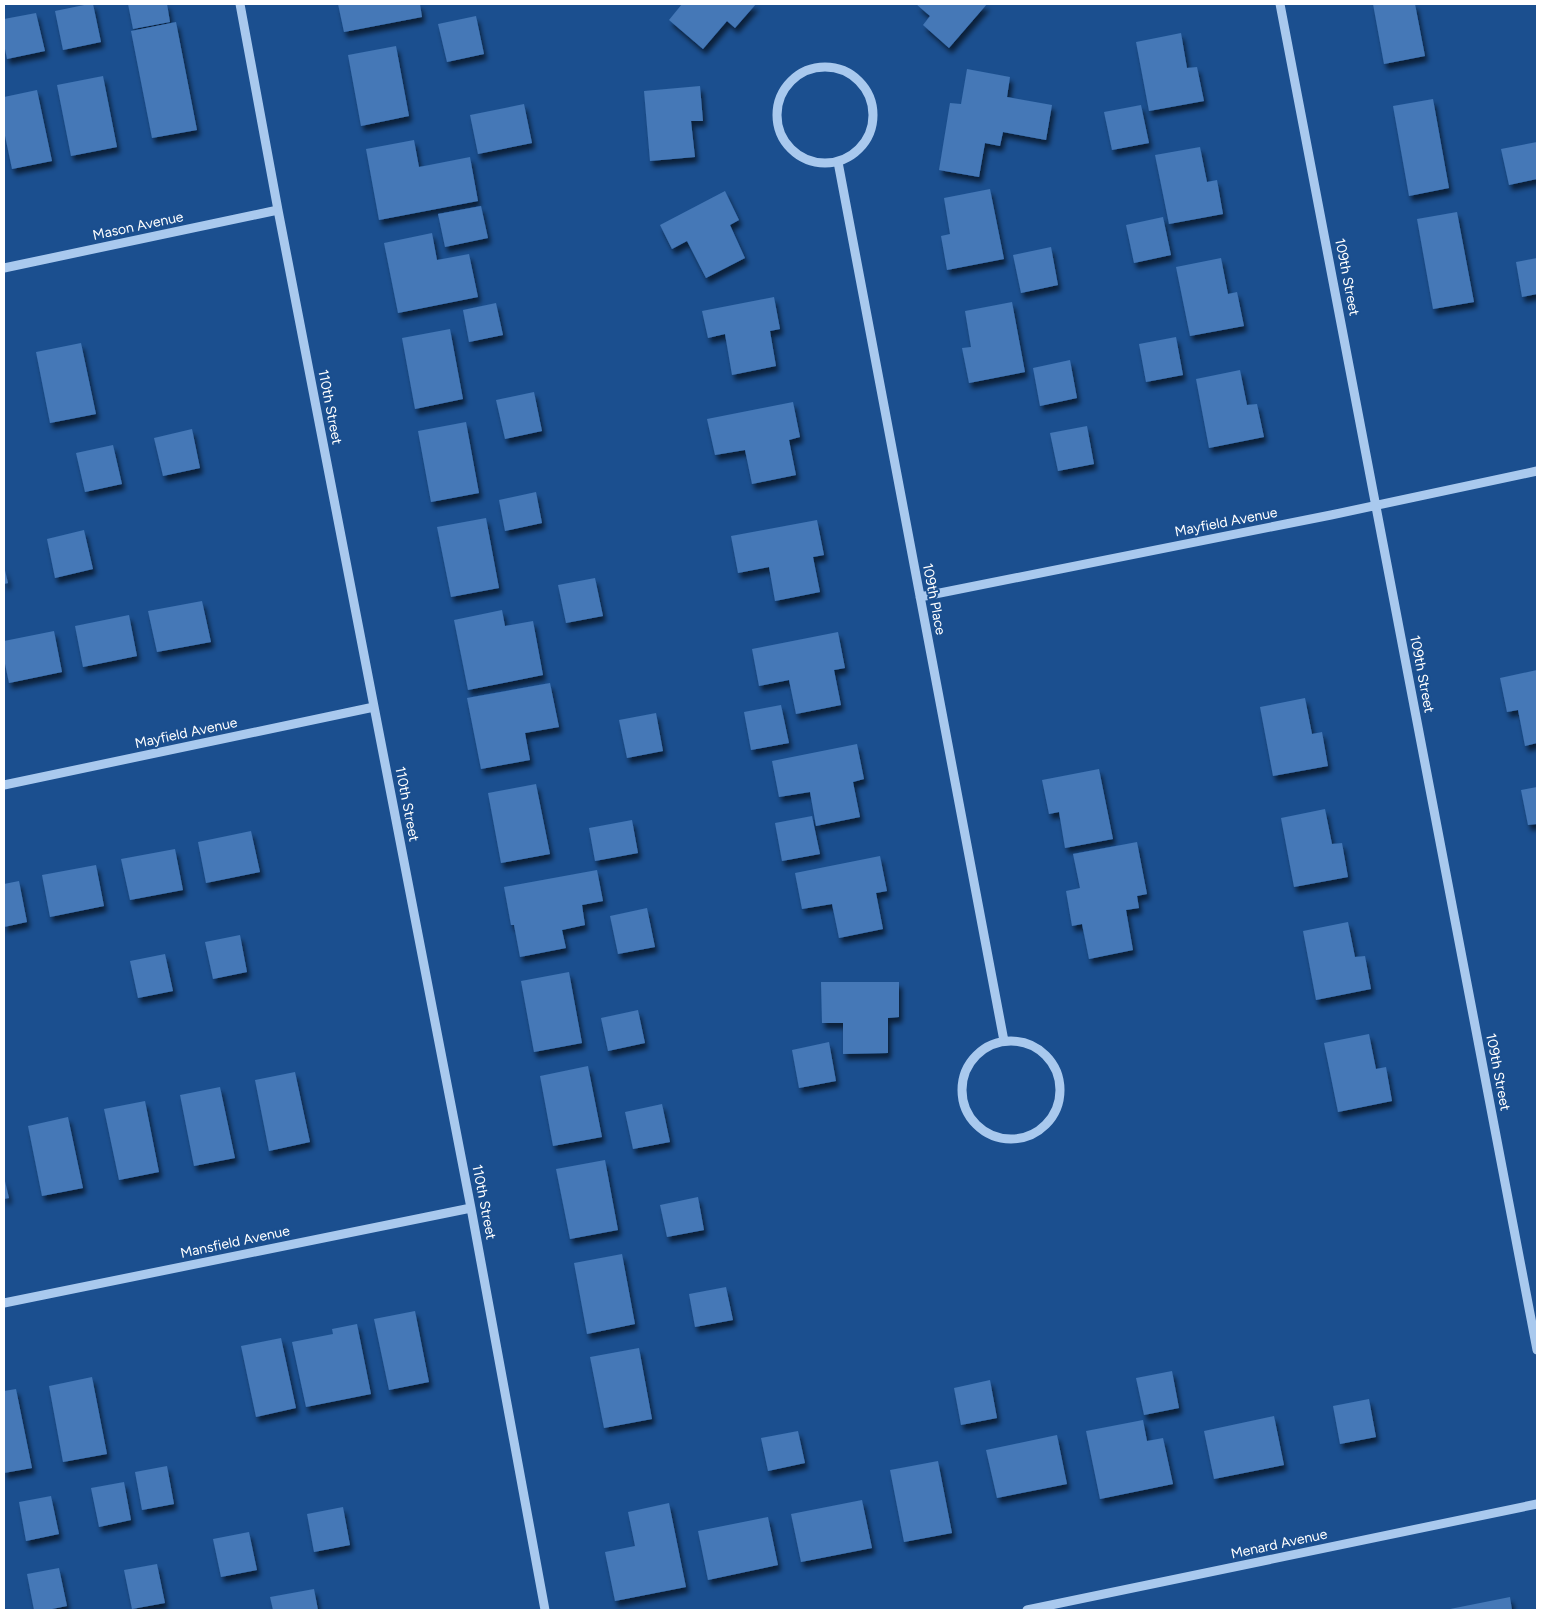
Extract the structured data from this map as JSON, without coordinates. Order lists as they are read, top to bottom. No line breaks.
{"streets":{"street":["Mason Avenue","109th Street","110th Street","Mayfield Avenue","109th Place","Mansfield Avenue","Menard Avenue"]},"crossings":[["Mason Avenue","110th Street"],["109th Street","Mayfield Avenue"],["110th Street","Mayfield Avenue"],["110th Street","Mansfield Avenue"],["Mayfield Avenue","109th Place"]]}
